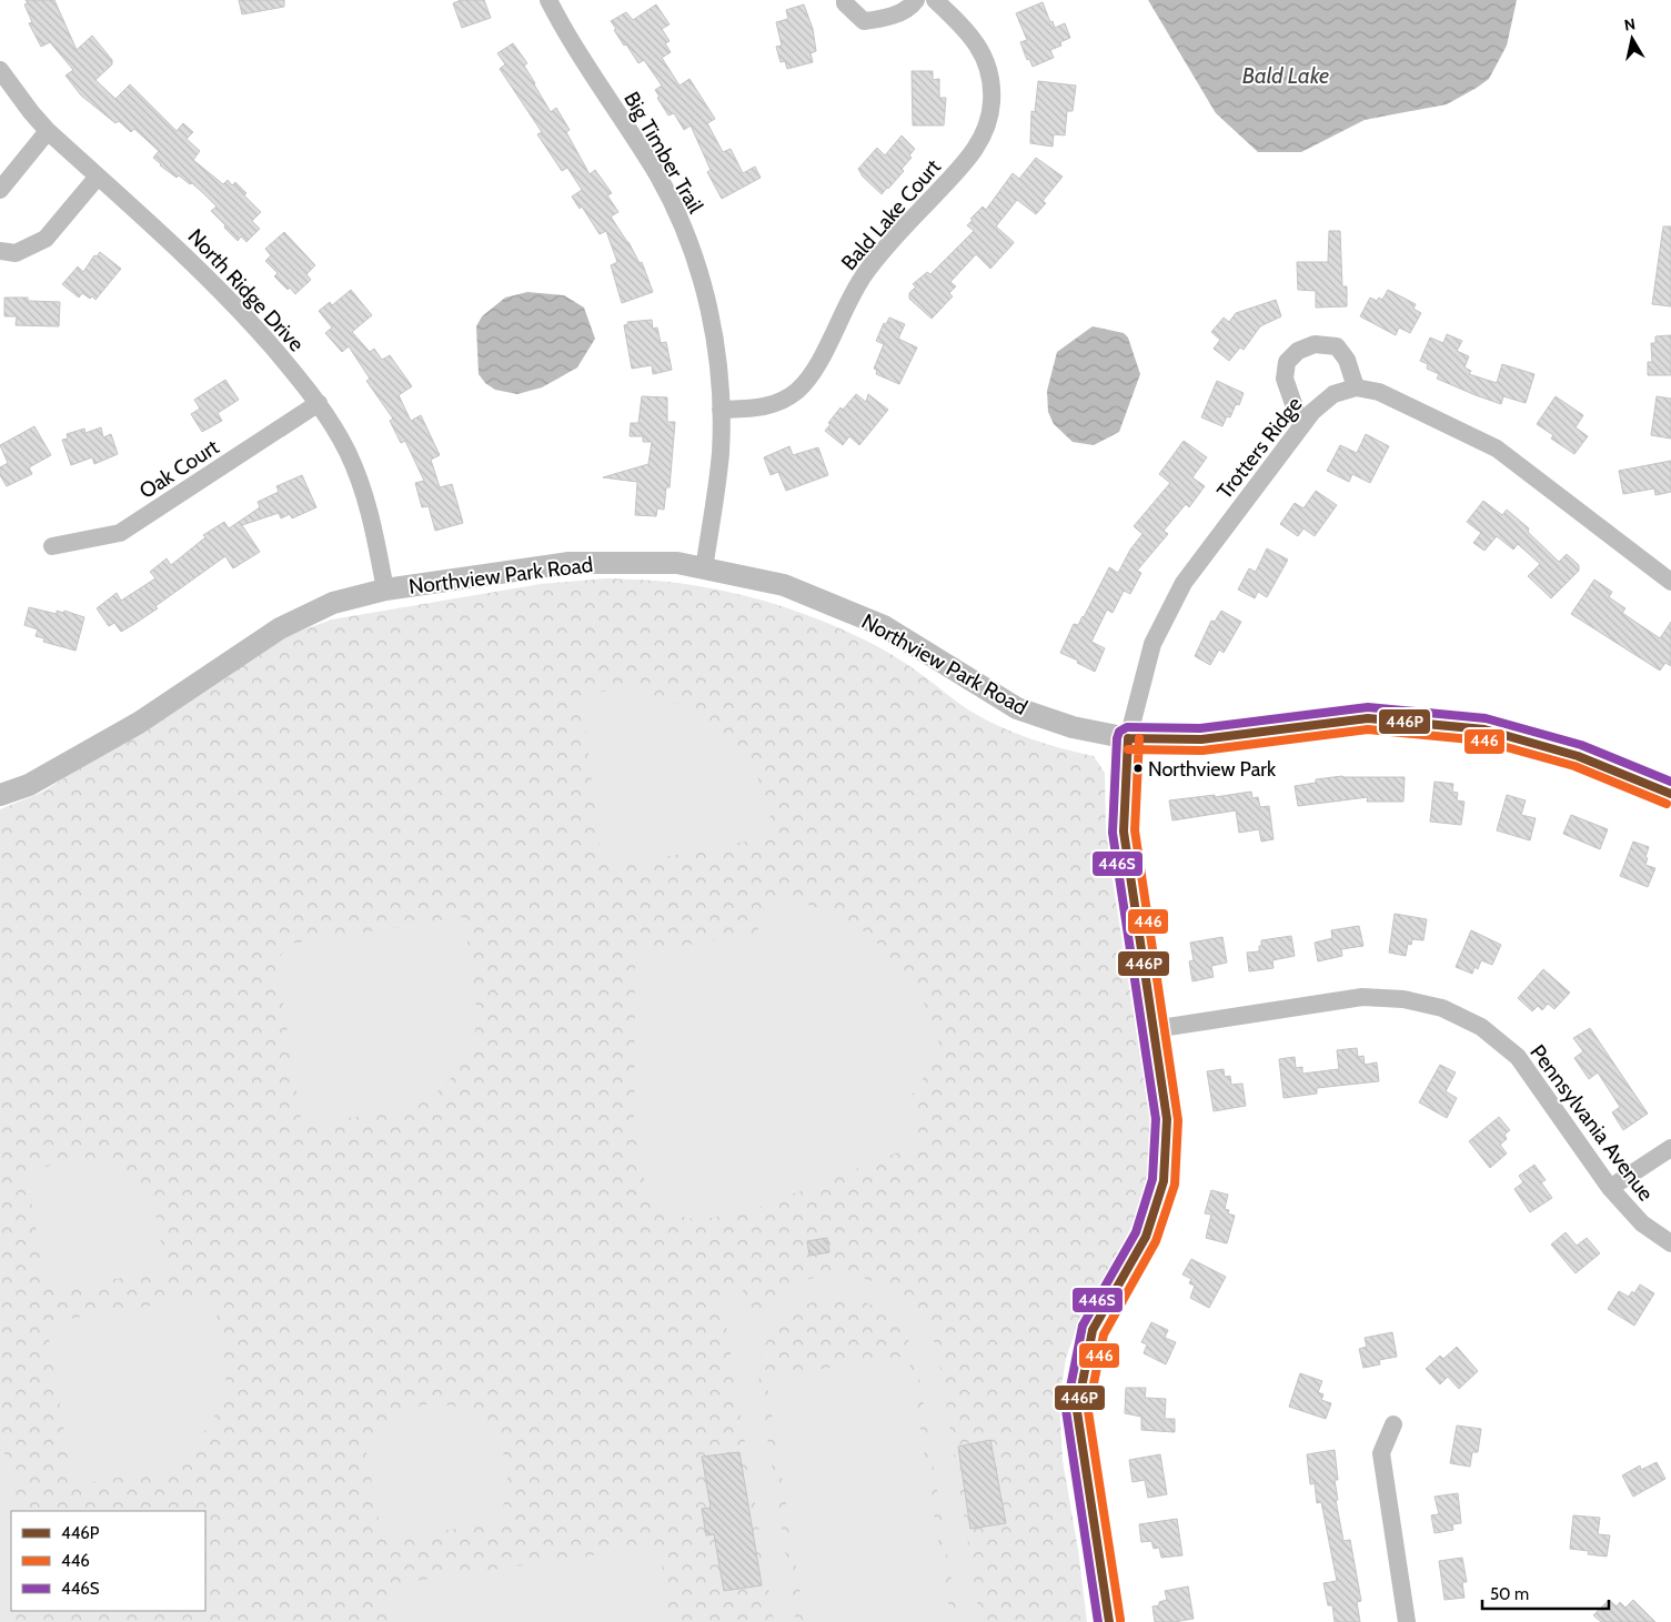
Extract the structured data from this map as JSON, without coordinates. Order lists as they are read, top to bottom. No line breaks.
{"streets":{"street":["Big Timber Trail","Bald Lake Court","North Ridge Drive","Trotters Ridge","Oak Court","Northview Park Road","Pennsylvania Avenue"]},"crossings":[["Big Timber Trail","Bald Lake Court"],["Big Timber Trail","Northview Park Road"],["North Ridge Drive","Oak Court"],["North Ridge Drive","Northview Park Road"],["Trotters Ridge","Northview Park Road"]],"water":["Bald Lake"],"places":["Northview Park"],"lines":["transit line 446S","transit line 446P","transit line 446"],"legend":["446P","446","446S"],"scale_bar":"50 m","north":"top"}
